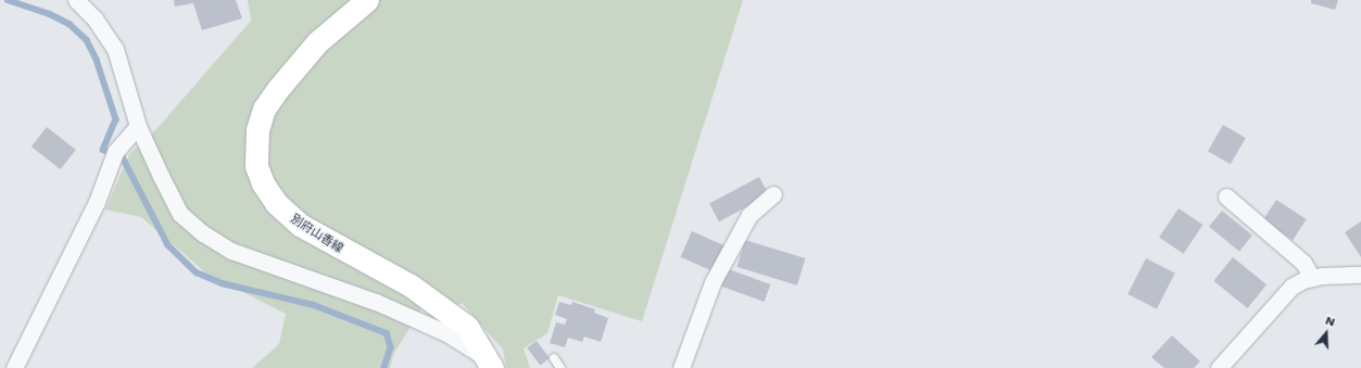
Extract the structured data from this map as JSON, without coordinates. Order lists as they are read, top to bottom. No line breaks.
{"streets":{"main road":["別府山香線"]},"north":"top"}
